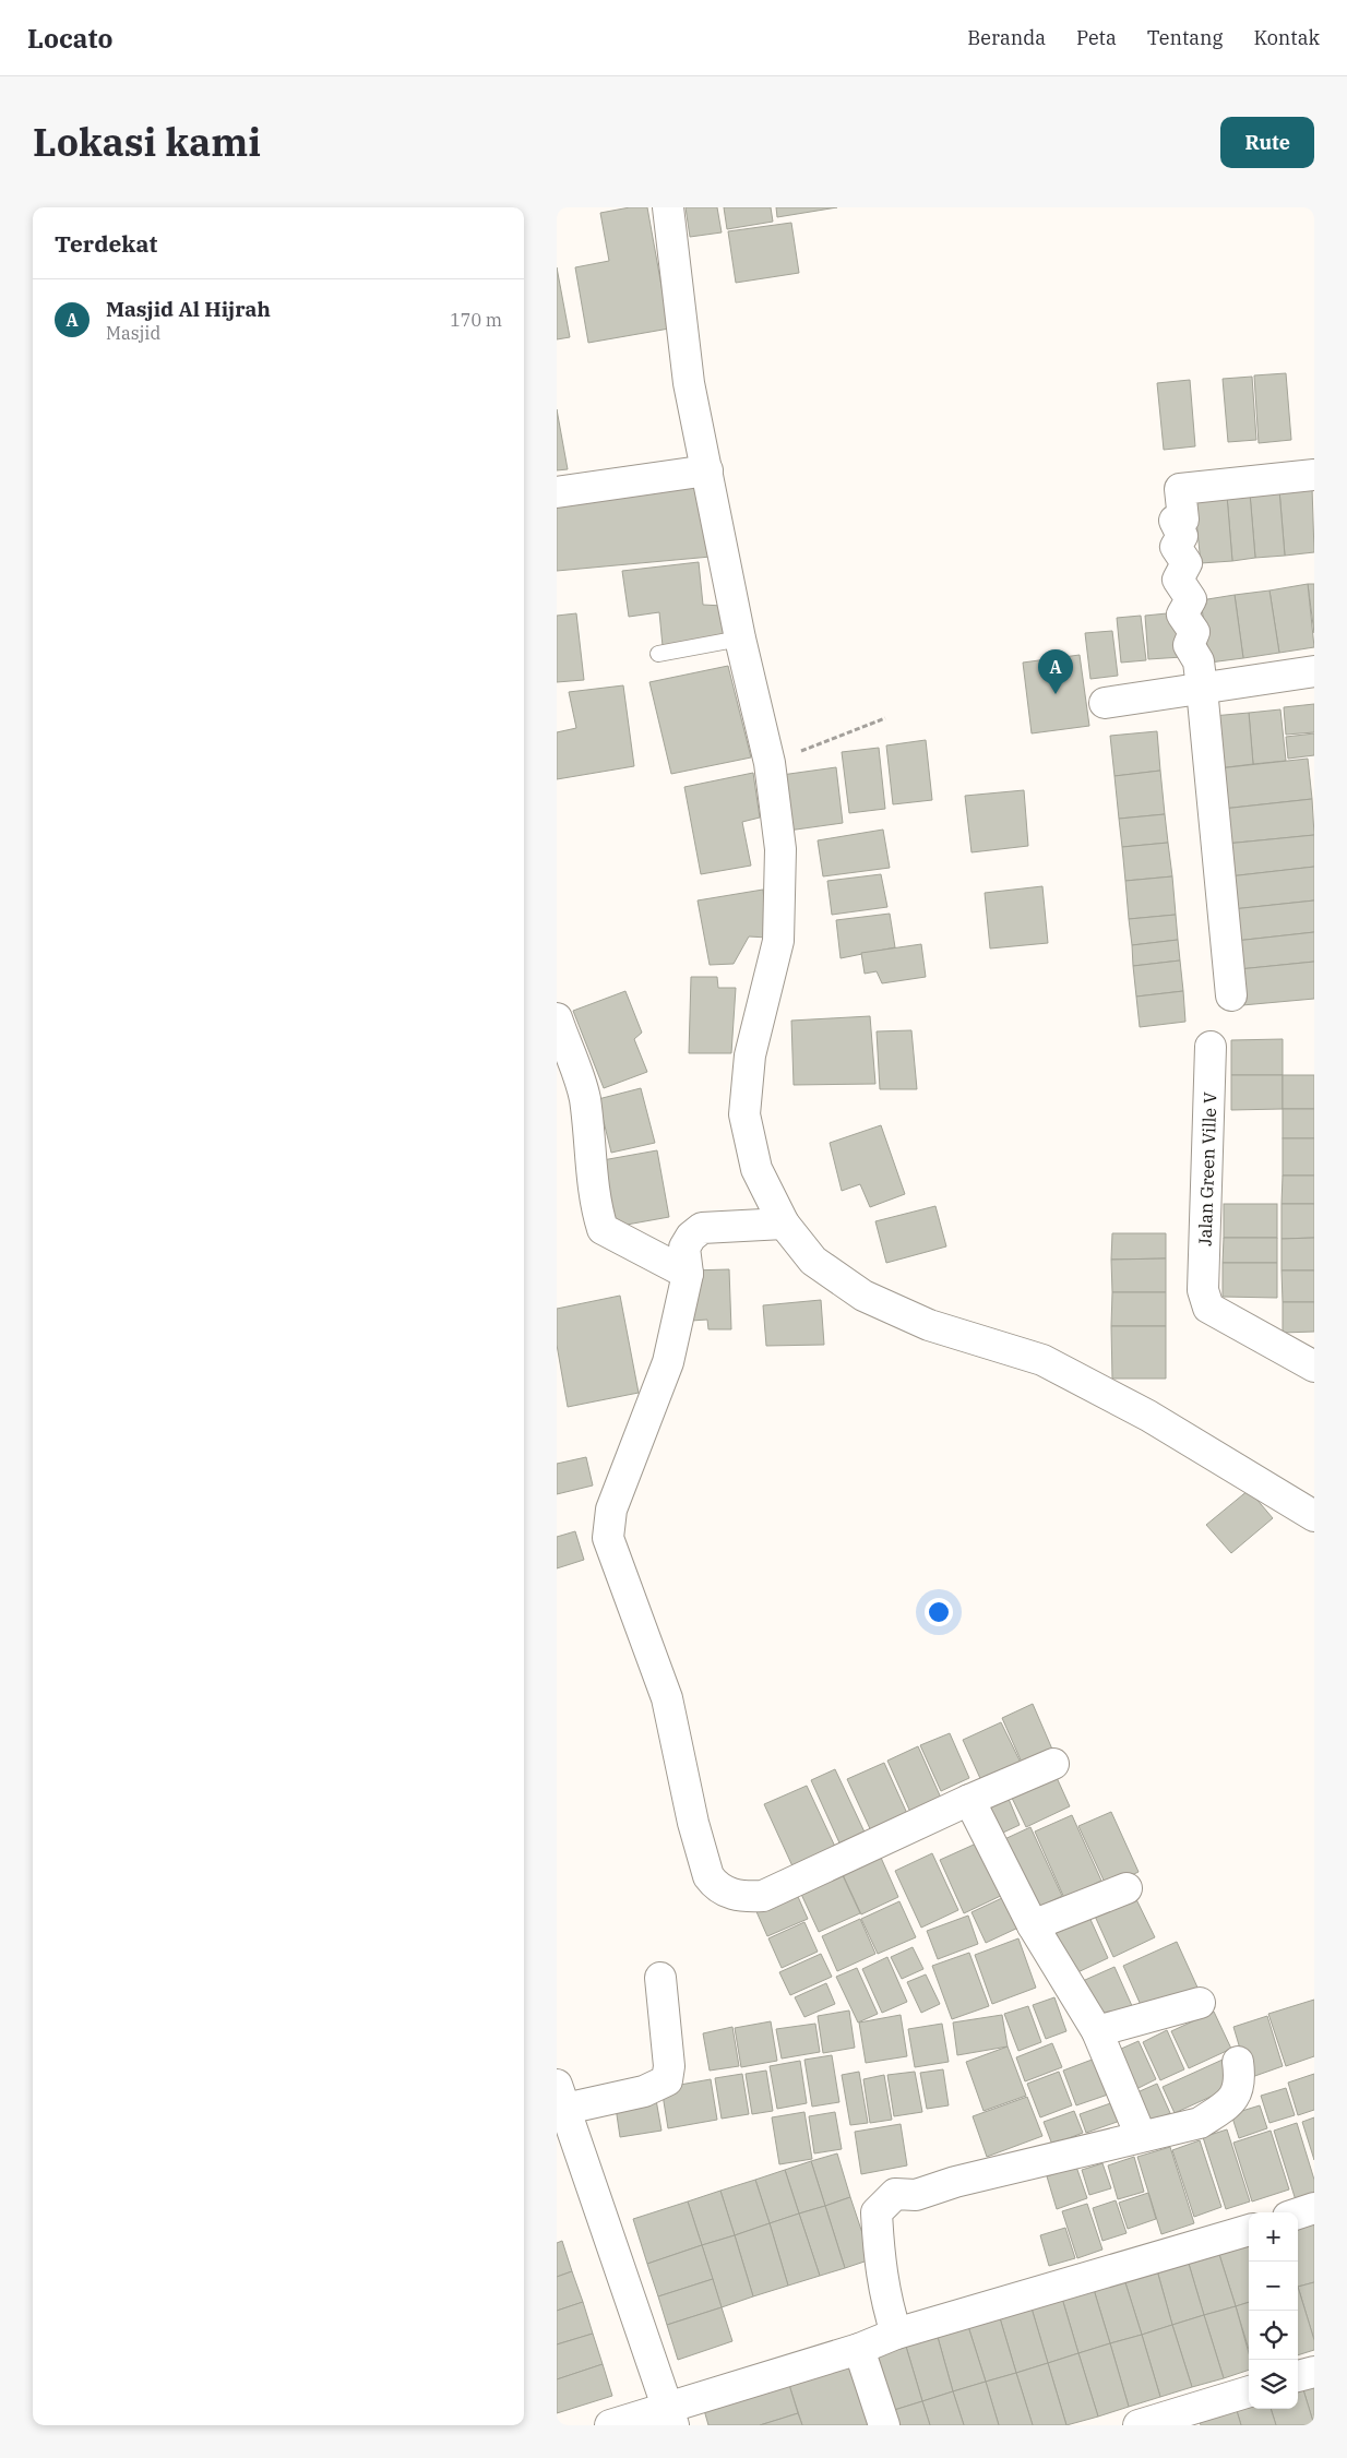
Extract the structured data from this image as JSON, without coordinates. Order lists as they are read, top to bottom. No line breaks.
{"streets":{"street":["Jalan Green Ville V"]},"page":{"header":"Locato","nav":["Beranda","Peta","Tentang","Kontak"],"title":"Lokasi kami","buttons":"Rute","heading":"Terdekat","list":[{"mark":"A","name":"Masjid Al Hijrah","note":"Masjid","value":"170 m"}],"pins":"A","map_buttons":["+","−"]}}
